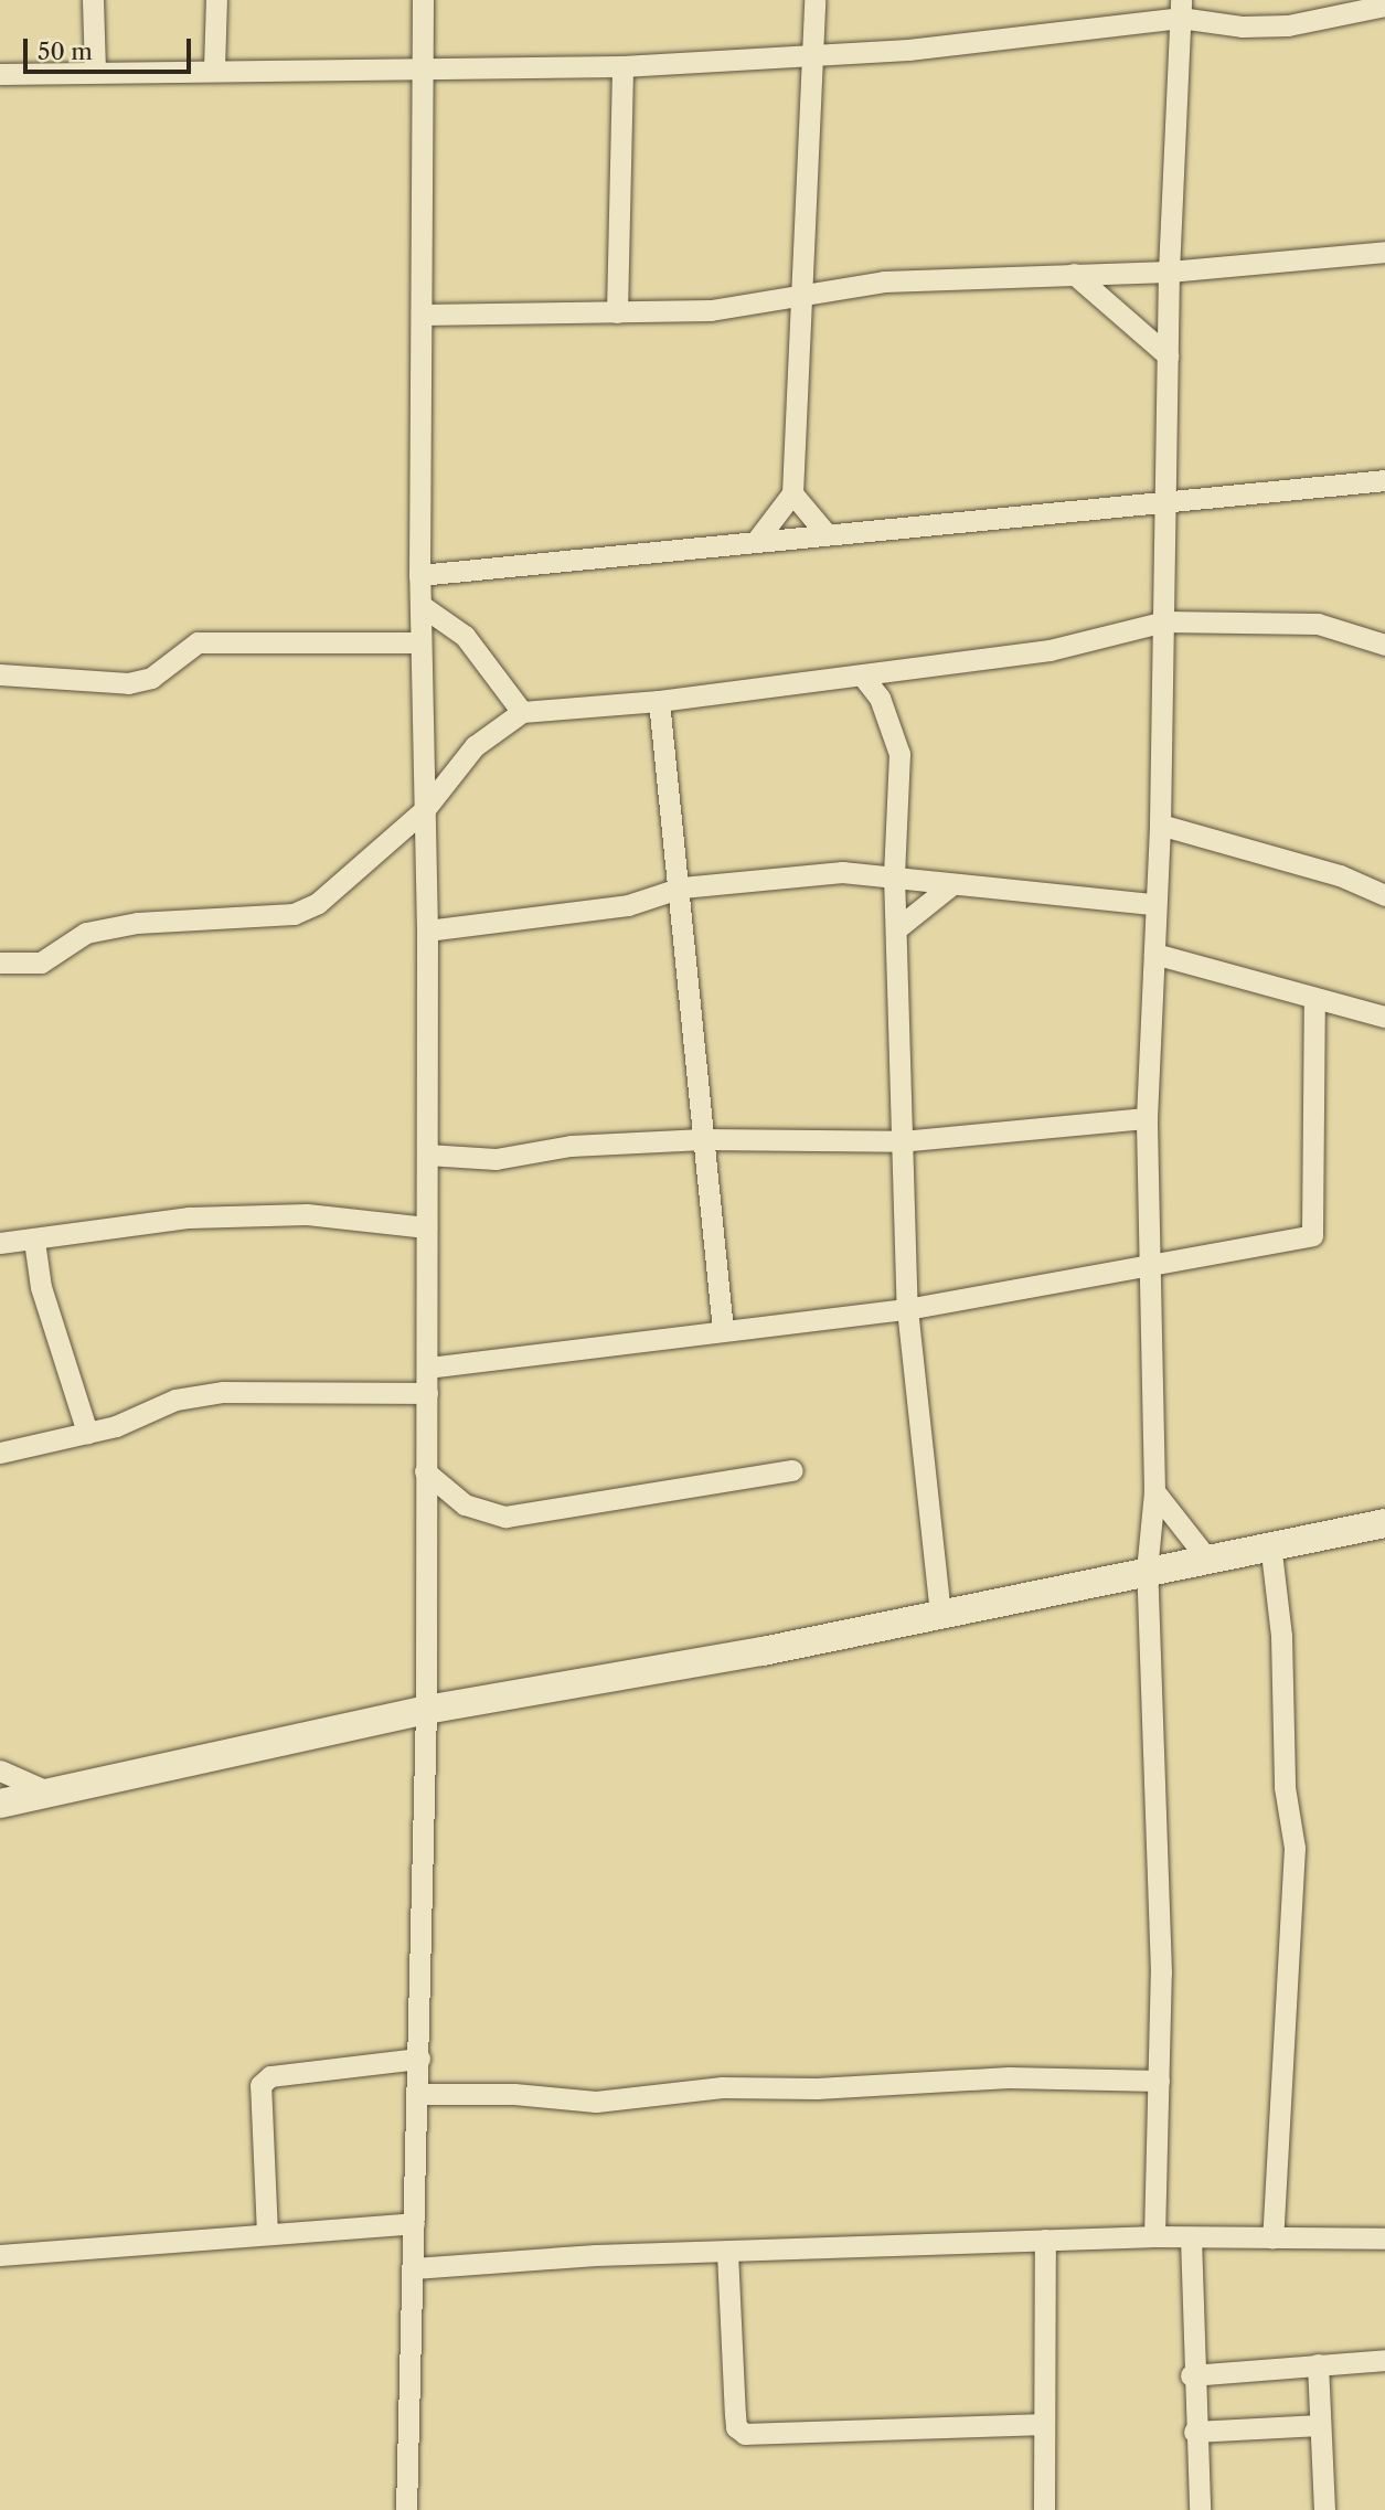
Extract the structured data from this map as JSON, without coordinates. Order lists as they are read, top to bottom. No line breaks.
{"scale_bar":"50 m"}
